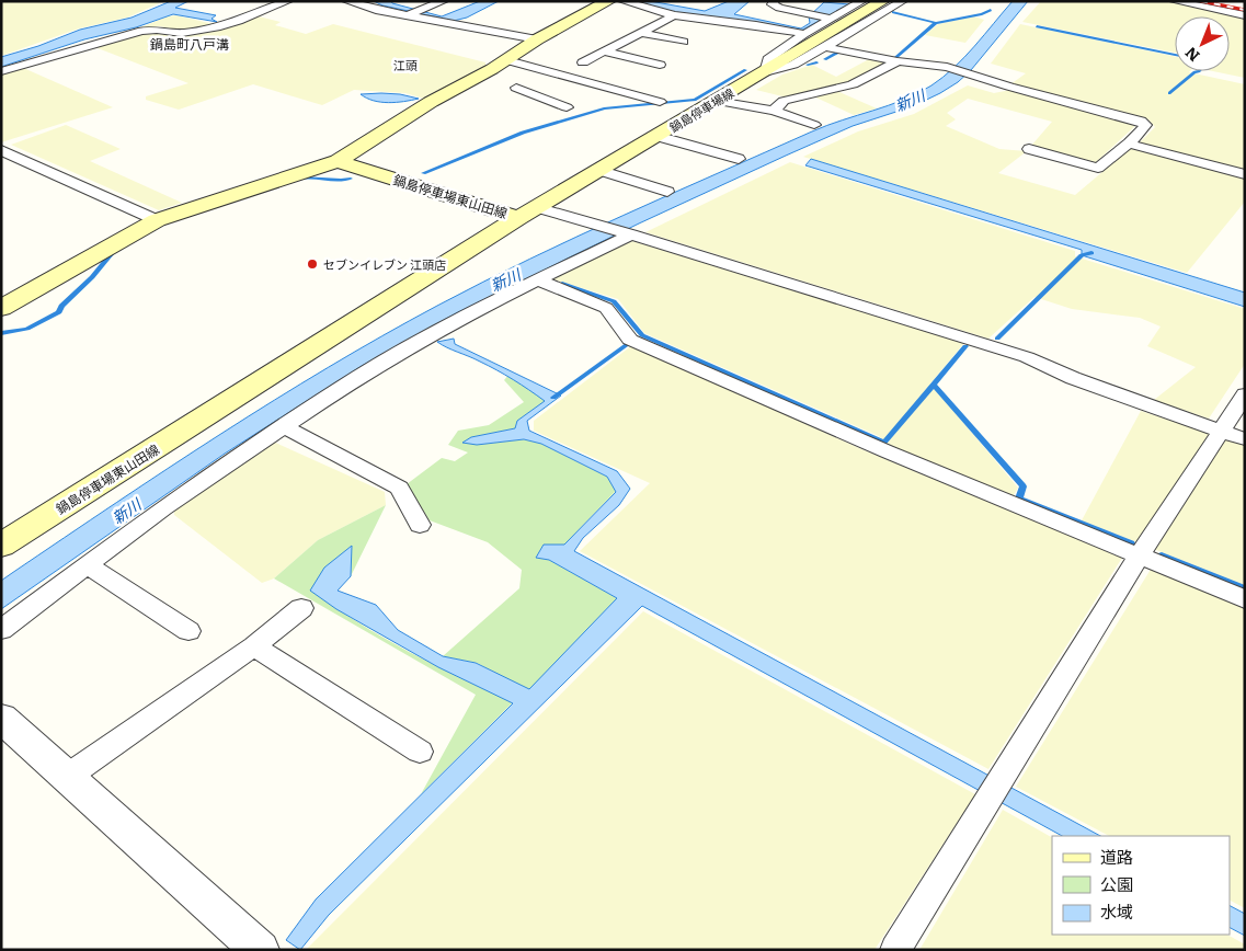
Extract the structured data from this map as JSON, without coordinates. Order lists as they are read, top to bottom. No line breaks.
{"streets":{"main road":["鍋島停車場線","鍋島停車場東山田線"]},"crossings":[["鍋島停車場線","鍋島停車場東山田線"]],"districts":["鍋島町八戸溝","江頭"],"water":["新川"],"places":["セブンイレブン 江頭店"],"legend":["道路","公園","水域"],"north":"bottom left"}
